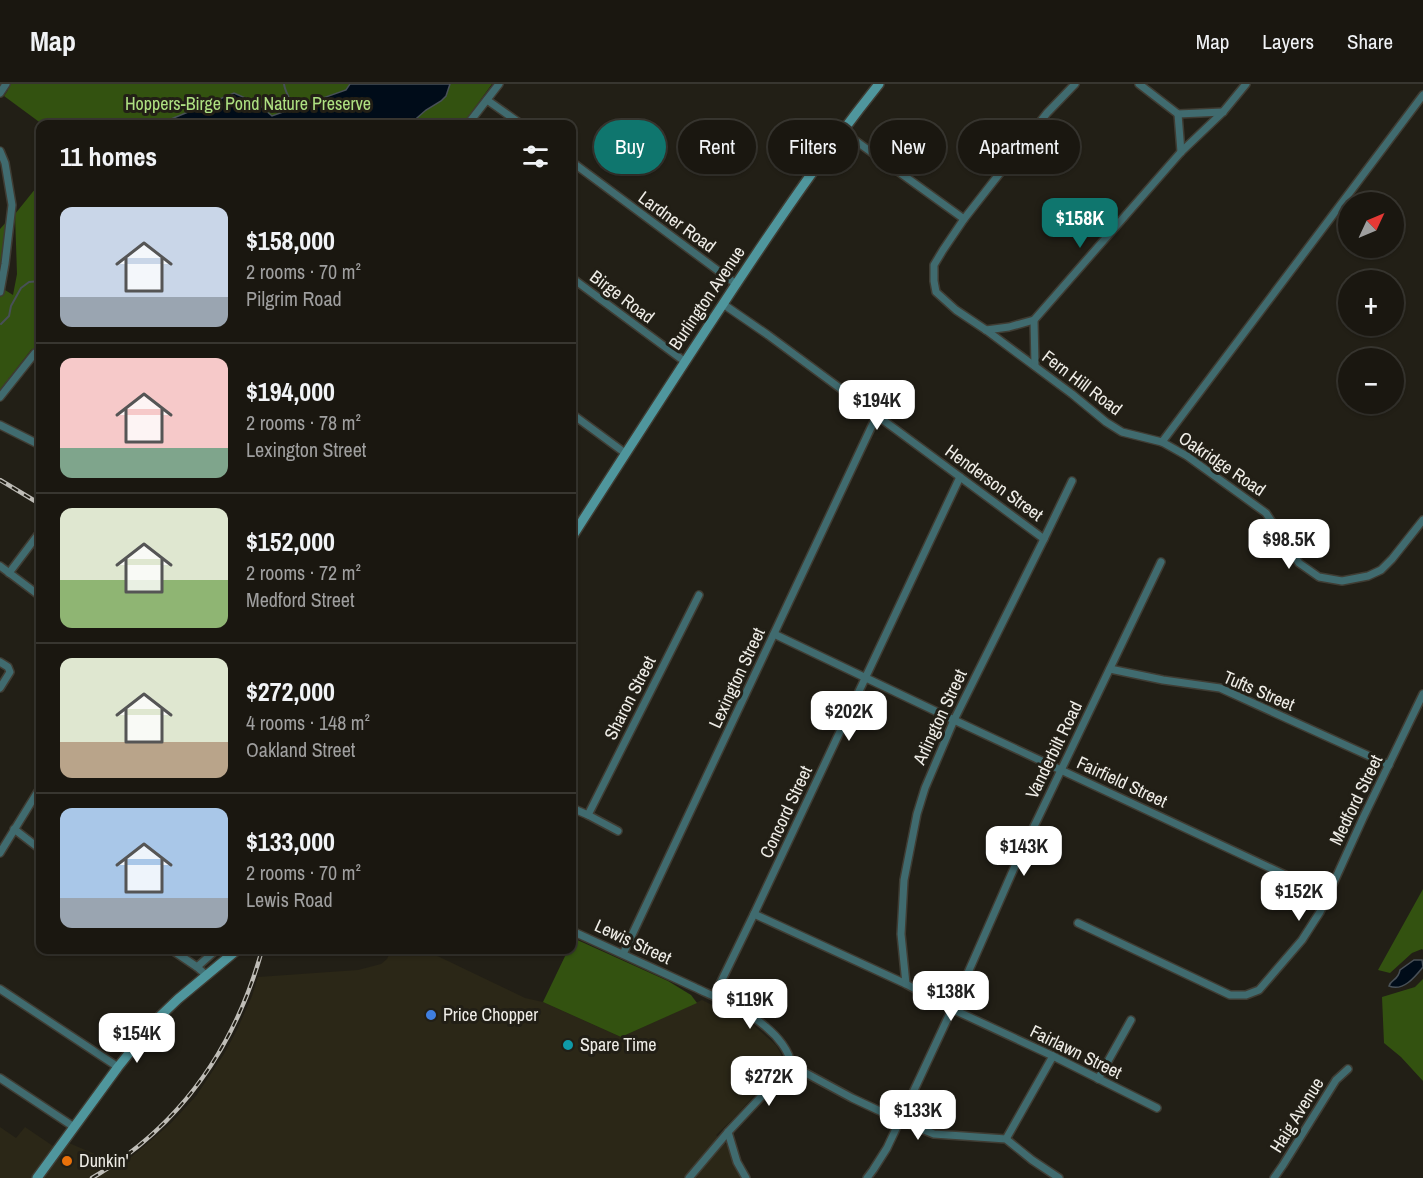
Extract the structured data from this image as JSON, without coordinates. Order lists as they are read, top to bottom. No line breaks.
{"streets":{"main road":["Burlington Avenue"],"street":["Lardner Road","Birge Road","Fern Hill Road","Oakridge Road","Henderson Street","Lexington Street","Tufts Street","Sharon Street","Arlington Street","Vanderbilt Road","Fairfield Street","Medford Street","Concord Street","Lewis Street","Fairlawn Street","Haig Avenue"]},"crossings":[["Lardner Road","Burlington Avenue"],["Birge Road","Burlington Avenue"],["Burlington Avenue","Henderson Street"],["Fern Hill Road","Oakridge Road"],["Henderson Street","Lexington Street"],["Henderson Street","Arlington Street"],["Henderson Street","Concord Street"],["Lexington Street","Fairfield Street"],["Lexington Street","Lewis Street"],["Tufts Street","Vanderbilt Road"],["Tufts Street","Medford Street"],["Arlington Street","Fairfield Street"],["Arlington Street","Fairlawn Street"],["Vanderbilt Road","Fairfield Street"],["Vanderbilt Road","Fairlawn Street"],["Fairfield Street","Medford Street"],["Fairfield Street","Concord Street"],["Concord Street","Lewis Street"],["Concord Street","Fairlawn Street"]],"parks":["Hoppers-Birge Pond Nature Preserve"],"places":["Price Chopper","Spare Time","Dunkin'"],"north":"top right","page":{"header":"Map","nav":["Map","Layers","Share"],"chip":["Buy","Rent","Filters","New","Apartment"],"heading":"11 homes","map_buttons":["+","−"],"list":[{"name":"$158,000","note":"2 rooms · 70 m² · Pilgrim Road"},{"name":"$194,000","note":"2 rooms · 78 m² · Lexington Street"},{"name":"$152,000","note":"2 rooms · 72 m² · Medford Street"},{"name":"$272,000","note":"4 rooms · 148 m² · Oakland Street"},{"name":"$133,000","note":"2 rooms · 70 m² · Lewis Road"}],"price":["$158K","$194K","$98.5K","$202K","$143K","$152K","$138K","$119K","$154K","$272K","$133K"]}}
